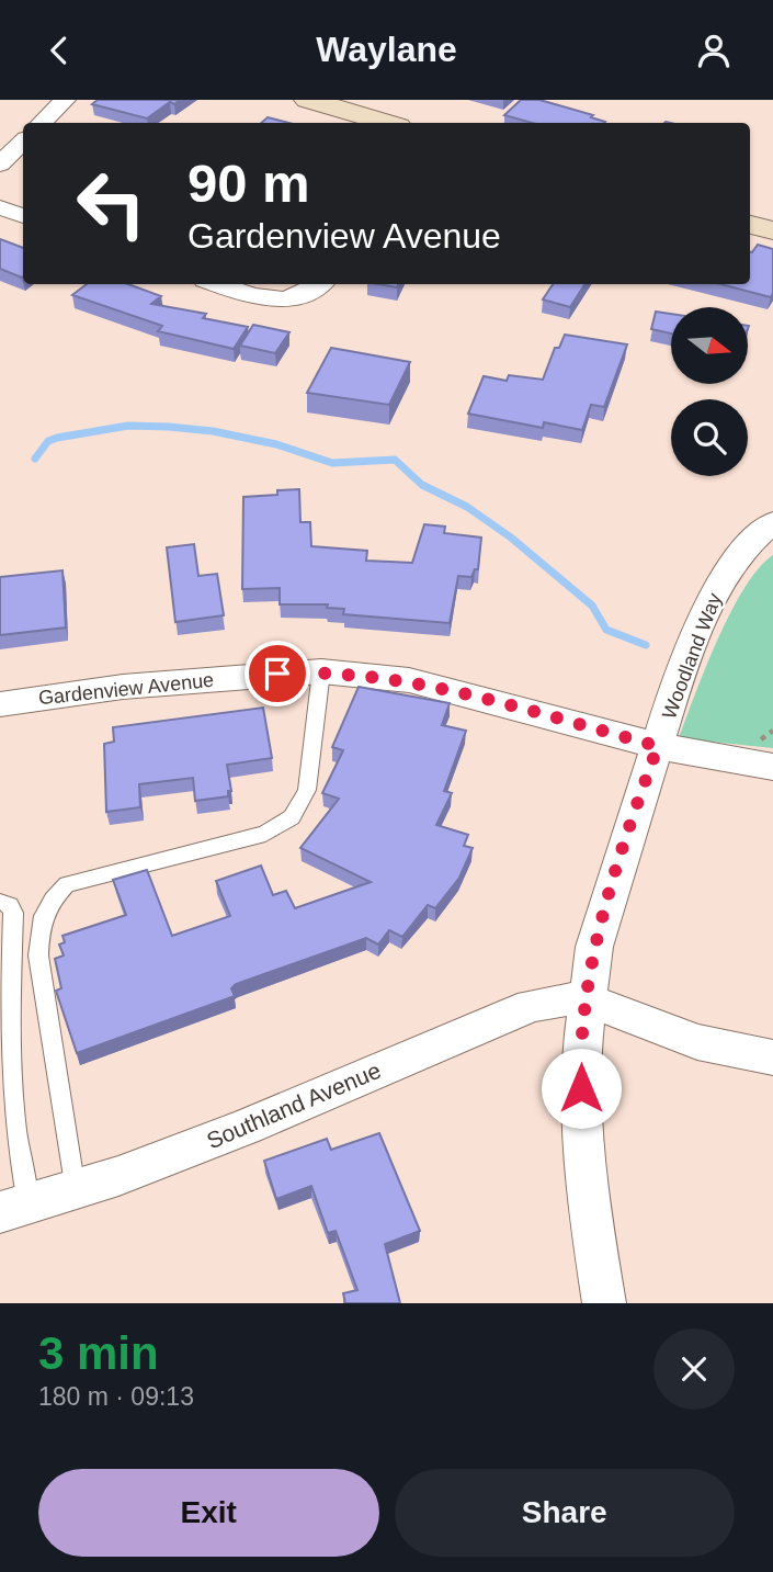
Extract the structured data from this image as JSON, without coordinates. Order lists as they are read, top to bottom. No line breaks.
{"streets":{"street":["Woodland Way","Gardenview Avenue","Southland Avenue"]},"crossings":[["Woodland Way","Gardenview Avenue"],["Woodland Way","Southland Avenue"]],"north":"right","page":{"header":"Waylane","turn":["90 m","Gardenview Avenue"],"heading":["3 min","180 m · 09:13"],"buttons":["Exit","Share"]}}
